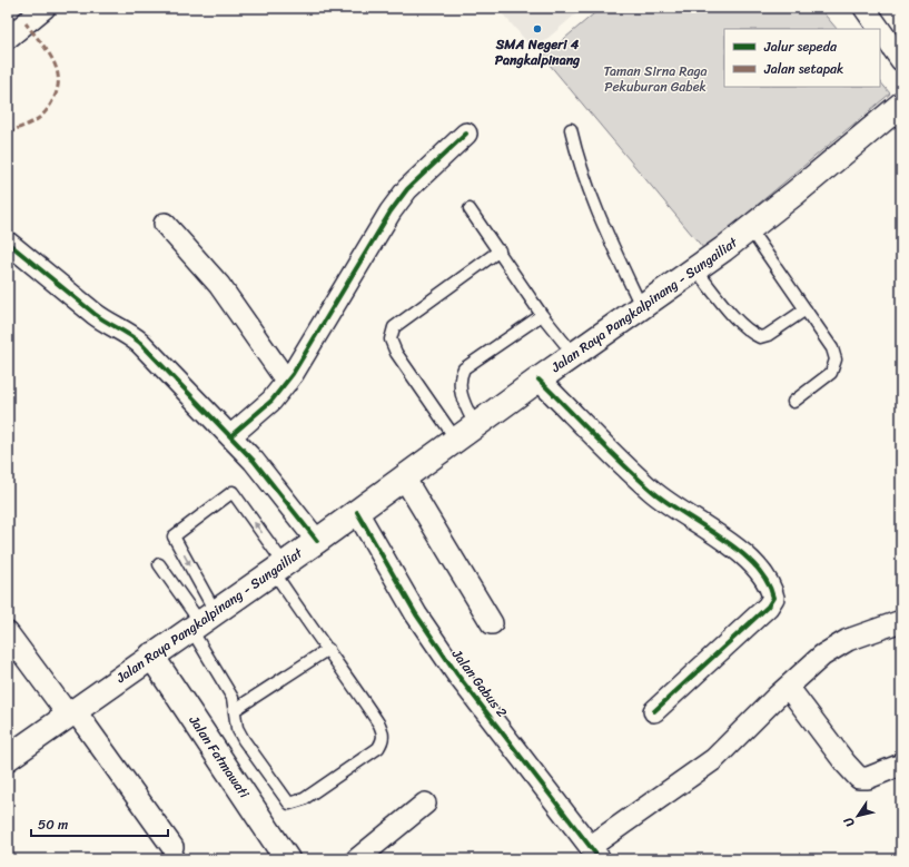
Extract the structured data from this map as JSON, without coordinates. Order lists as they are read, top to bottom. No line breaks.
{"streets":{"main road":["Jalan Raya Pangkalpinang - Sungailiat","Jalan Fatmawati"],"street":["Jalan Gabus 2"]},"crossings":[["Jalan Raya Pangkalpinang - Sungailiat","Jalan Gabus 2"],["Jalan Raya Pangkalpinang - Sungailiat","Jalan Fatmawati"]],"parks":["Taman Sirna Raga Pekuburan Gabek"],"places":["SMA Negeri 4 Pangkalpinang"],"legend":["Jalur sepeda","Jalan setapak"],"scale_bar":"50 m","north":"bottom left"}
